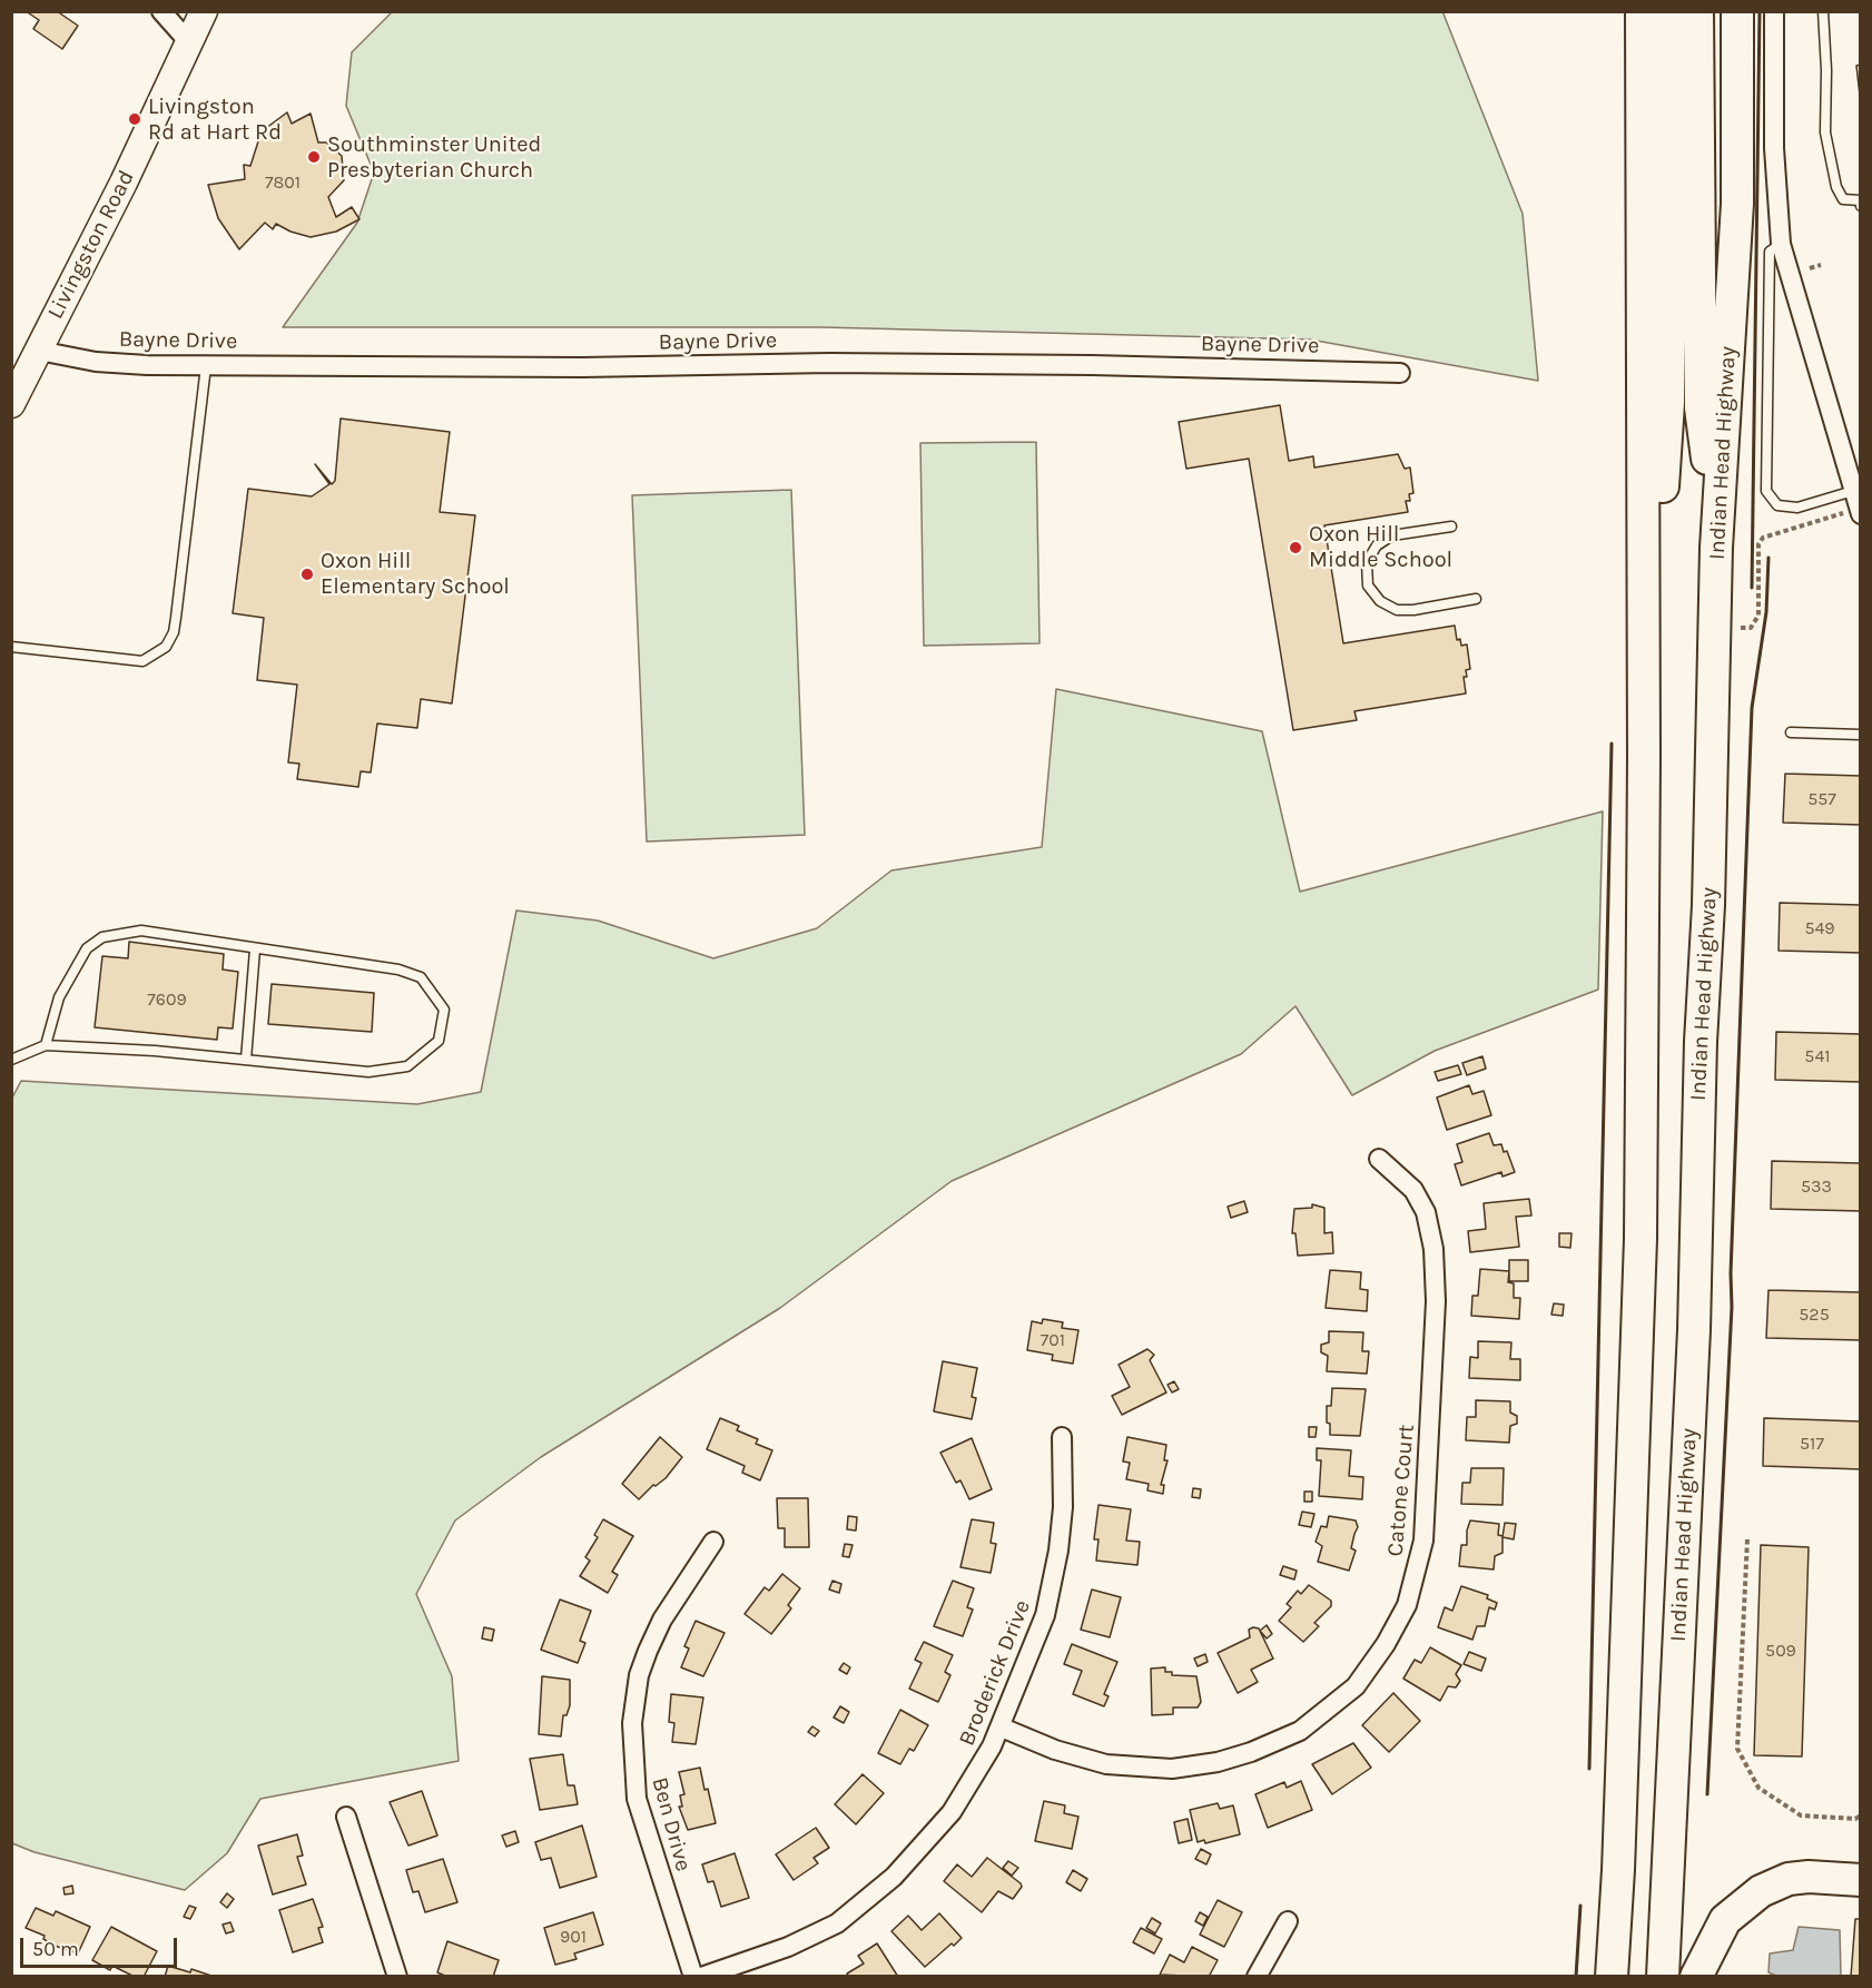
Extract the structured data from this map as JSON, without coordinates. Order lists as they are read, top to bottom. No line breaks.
{"streets":{"highway":["Indian Head Highway"],"main road":["Livingston Road"],"street":["Bayne Drive","Catone Court","Broderick Drive","Ben Drive"]},"crossings":[["Livingston Road","Bayne Drive"],["Catone Court","Broderick Drive"]],"places":["Livingston Rd at Hart Rd","Southminster United Presbyterian Church","Oxon Hill Middle School","Oxon Hill Elementary School"],"house_numbers":["7801","557","549","7609","541","533","525","701","517","509","901"],"scale_bar":"50 m"}
